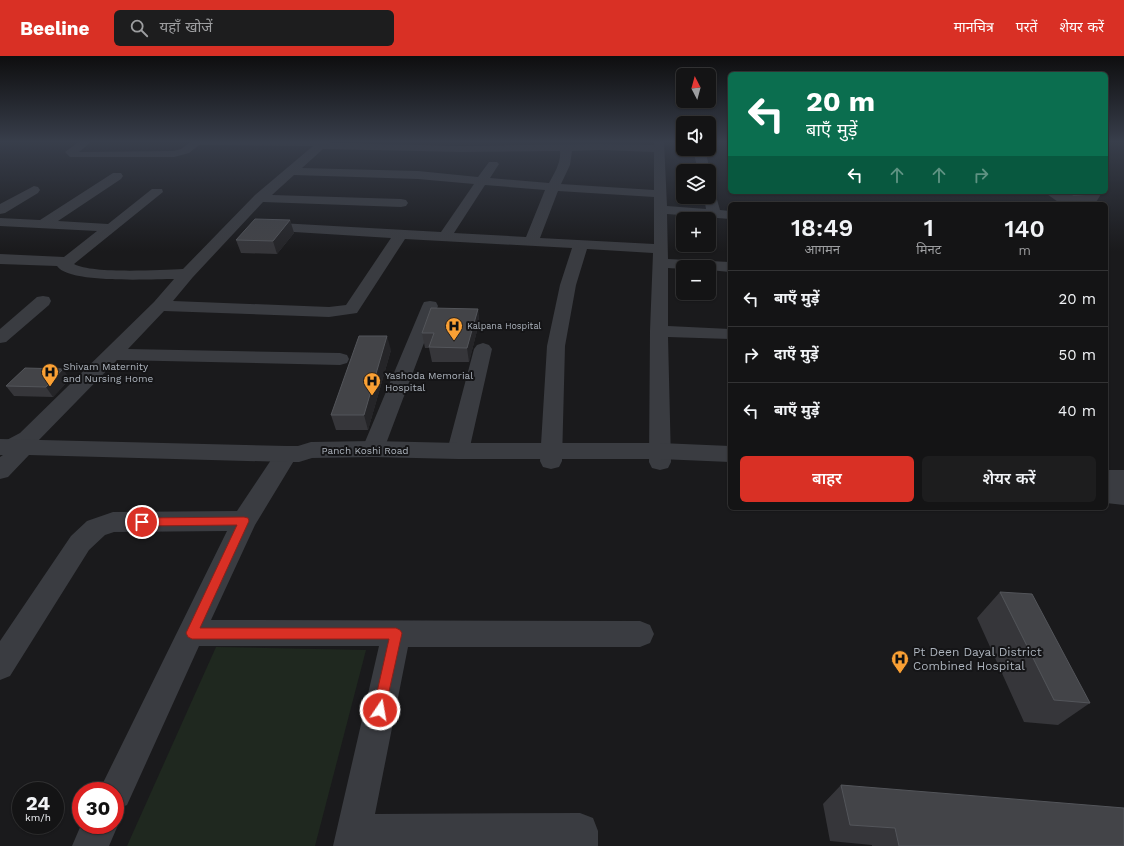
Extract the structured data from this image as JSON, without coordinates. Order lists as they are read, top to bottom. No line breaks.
{"streets":{"street":["Panch Koshi Road"]},"places":{"hospital":["Kalpana Hospital","Shivam Maternity and Nursing Home","Yashoda Memorial Hospital","Pt Deen Dayal District Combined Hospital"]},"north":"top","page":{"header":"Beeline","search":"यहाँ खोजें","nav":["मानचित्र","परतें","शेयर करें"],"map_buttons":["+","−"],"turn":["20 m","बाएँ मुड़ें"],"eta":["18:49","आगमन","1","मिनट","140","m"],"list":[{"name":"बाएँ मुड़ें","value":"20 m"},{"name":"दाएँ मुड़ें","value":"50 m"},{"name":"बाएँ मुड़ें","value":"40 m"}],"buttons":["बाहर","शेयर करें"],"speed":"24 km/h","limit":"30"}}
